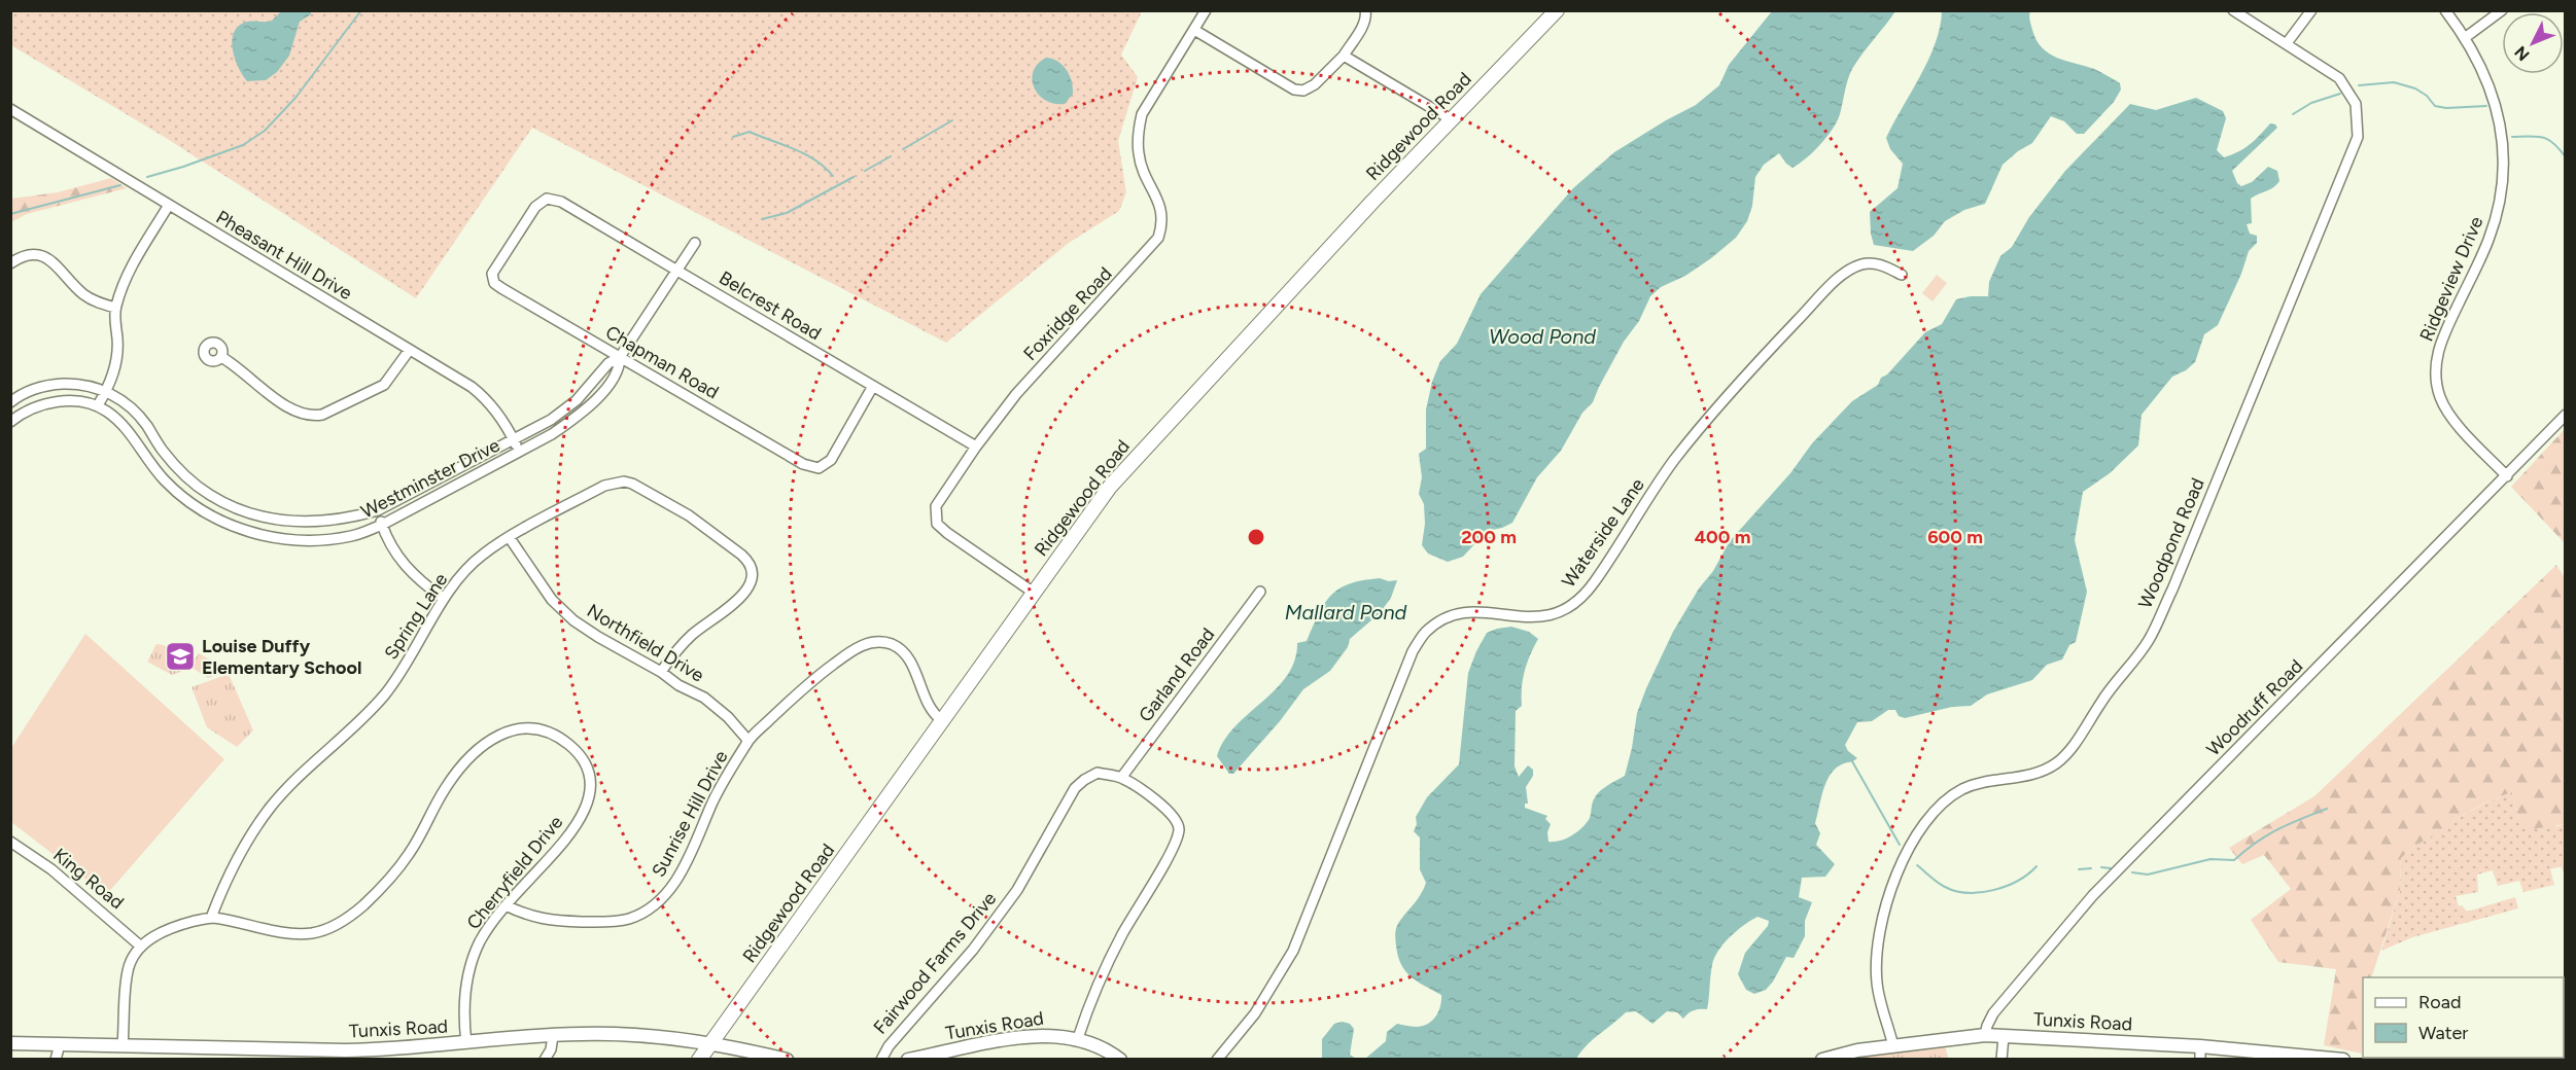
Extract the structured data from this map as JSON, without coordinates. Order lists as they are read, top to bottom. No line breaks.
{"streets":{"main road":["Ridgewood Road"],"street":["Pheasant Hill Drive","Ridgeview Drive","Belcrest Road","Foxridge Road","Chapman Road","Westminster Drive","Waterside Lane","Woodpond Road","Spring Lane","Northfield Drive","Garland Road","Woodruff Road","Sunrise Hill Drive","Cherryfield Drive","King Road","Fairwood Farms Drive","Tunxis Road"]},"crossings":[["Ridgewood Road","Foxridge Road"],["Ridgewood Road","Sunrise Hill Drive"],["Ridgewood Road","Tunxis Road"],["Pheasant Hill Drive","Westminster Drive"],["Ridgeview Drive","Woodruff Road"],["Belcrest Road","Foxridge Road"],["Belcrest Road","Chapman Road"],["Belcrest Road","Westminster Drive"],["Chapman Road","Westminster Drive"],["Woodpond Road","Tunxis Road"],["Spring Lane","Northfield Drive"],["Spring Lane","Cherryfield Drive"],["Northfield Drive","Sunrise Hill Drive"],["Garland Road","Fairwood Farms Drive"],["Woodruff Road","Tunxis Road"],["Sunrise Hill Drive","Cherryfield Drive"],["Cherryfield Drive","Tunxis Road"]],"water":["Wood Pond","Mallard Pond"],"places":{"school or university":["Louise Duffy Elementary School"]},"legend":["Road","Water"],"north":"bottom left","rings":["200 m","400 m","600 m"]}
